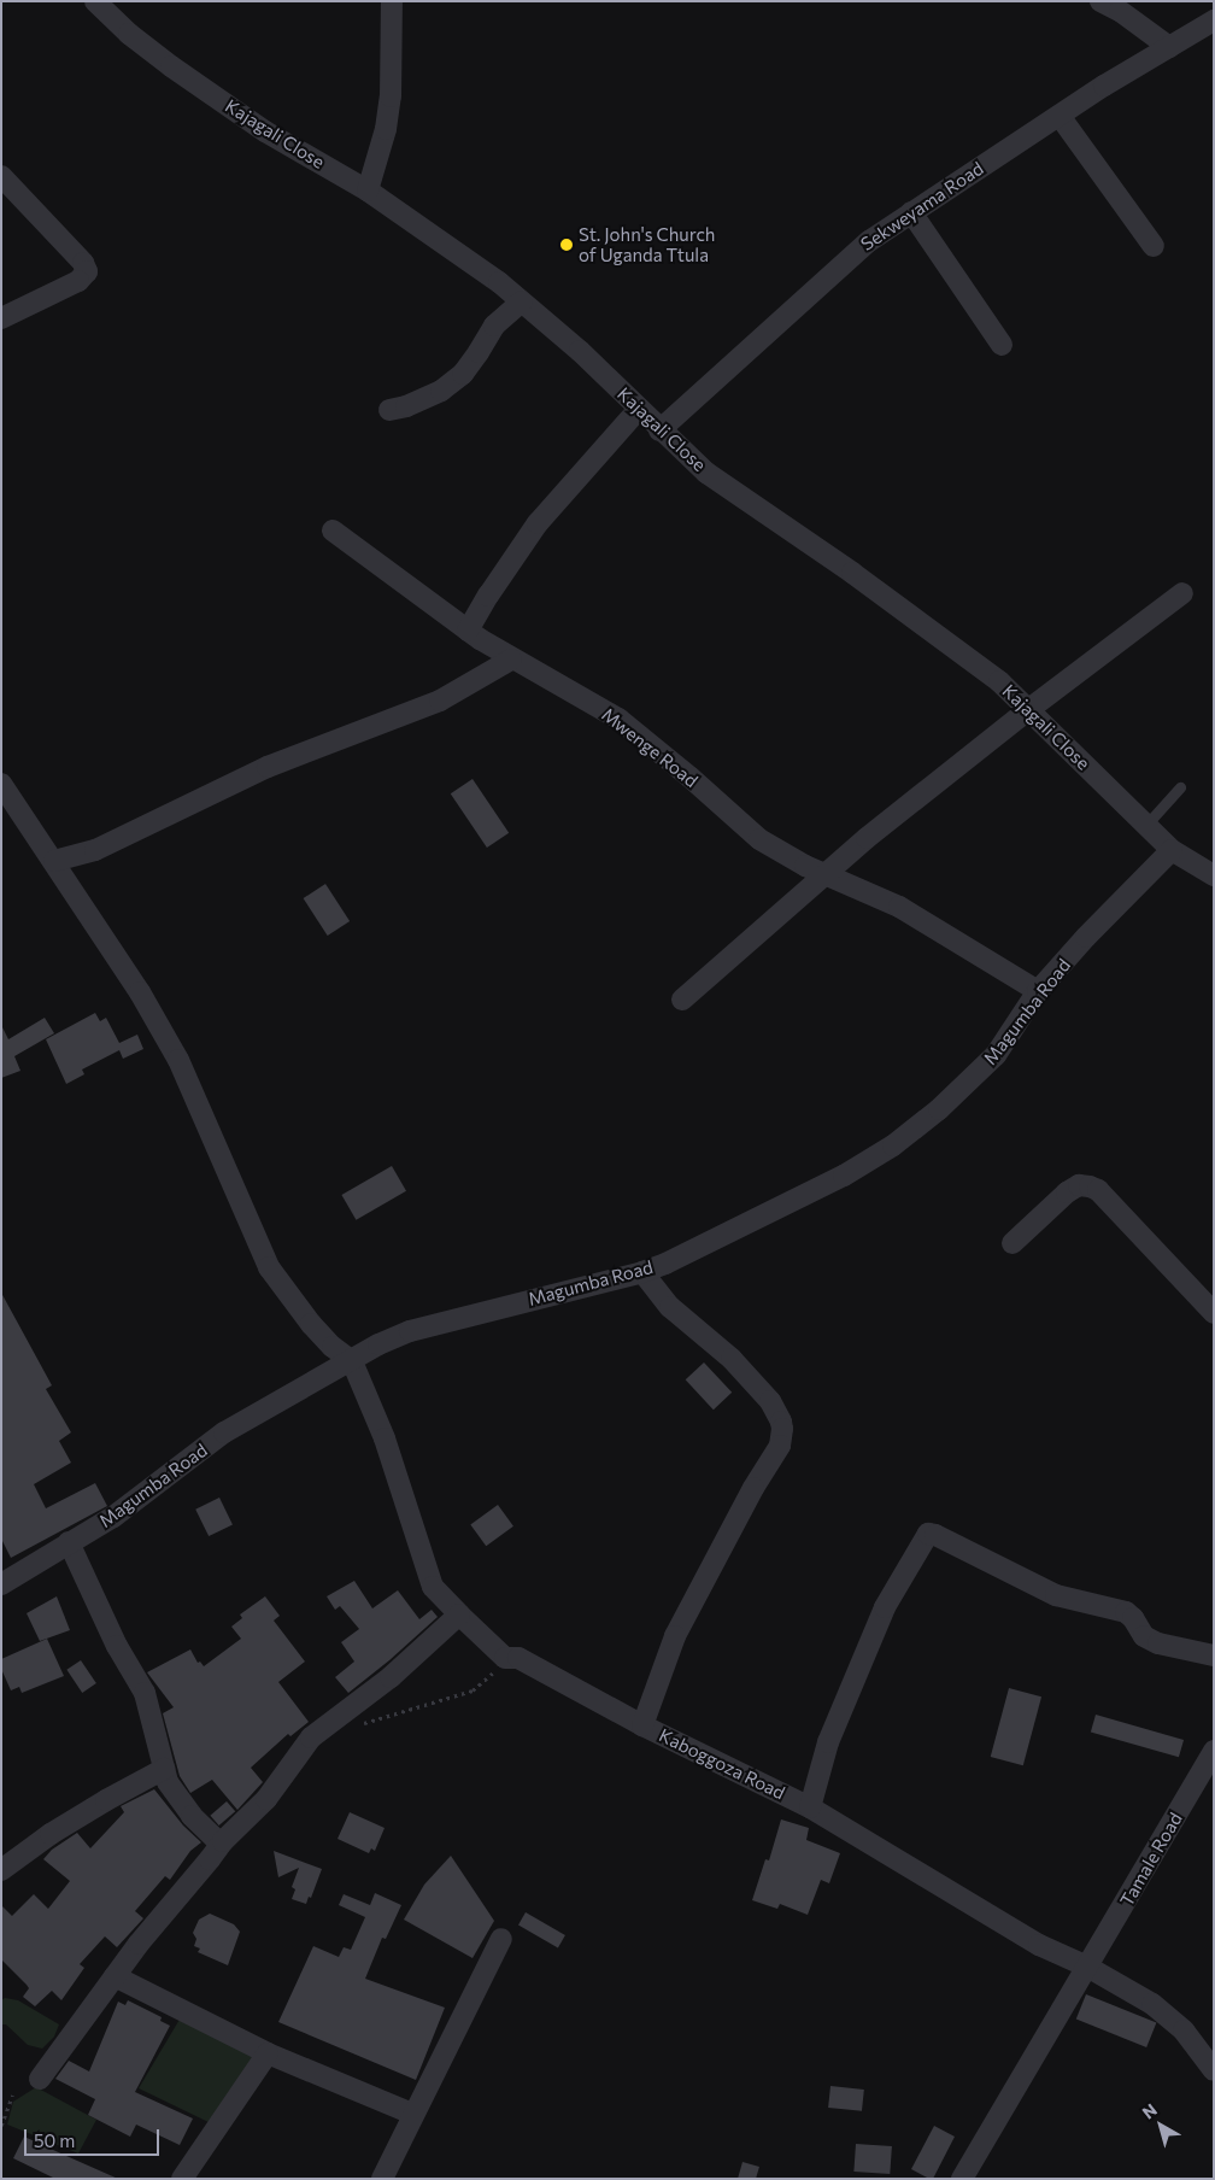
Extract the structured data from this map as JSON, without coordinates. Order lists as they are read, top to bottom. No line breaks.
{"streets":{"street":["Kajagali Close","Sekweyama Road","Mwenge Road","Magumba Road","Kaboggoza Road","Tamale Road"]},"crossings":[["Kajagali Close","Sekweyama Road"],["Kajagali Close","Magumba Road"],["Mwenge Road","Magumba Road"],["Magumba Road","Kaboggoza Road"],["Kaboggoza Road","Tamale Road"]],"places":["St. John's Church of Uganda Ttula"],"scale_bar":"50 m","north":"top left"}
